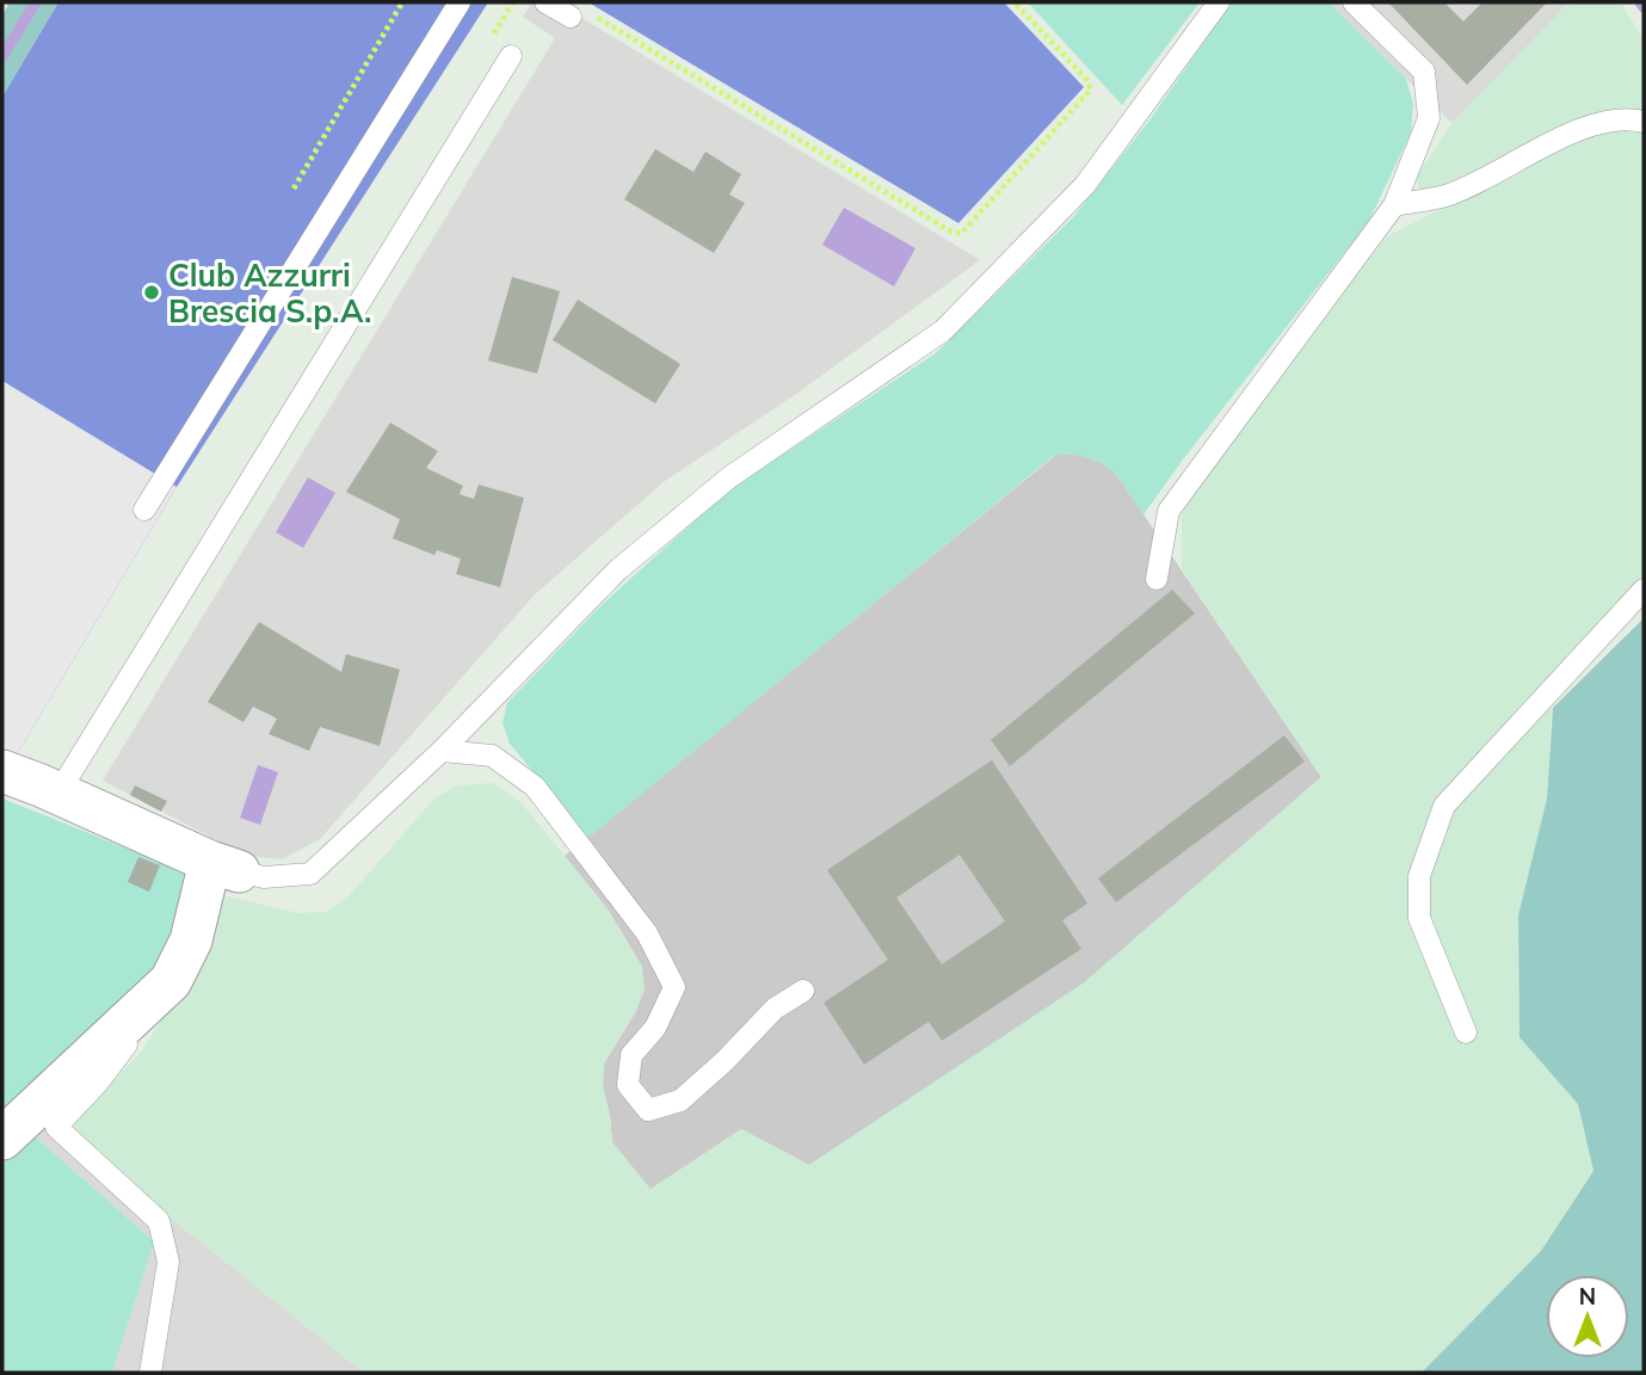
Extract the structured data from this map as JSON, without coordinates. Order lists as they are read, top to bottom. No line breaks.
{"places":["Club Azzurri Brescia S.p.A."],"north":"top"}
